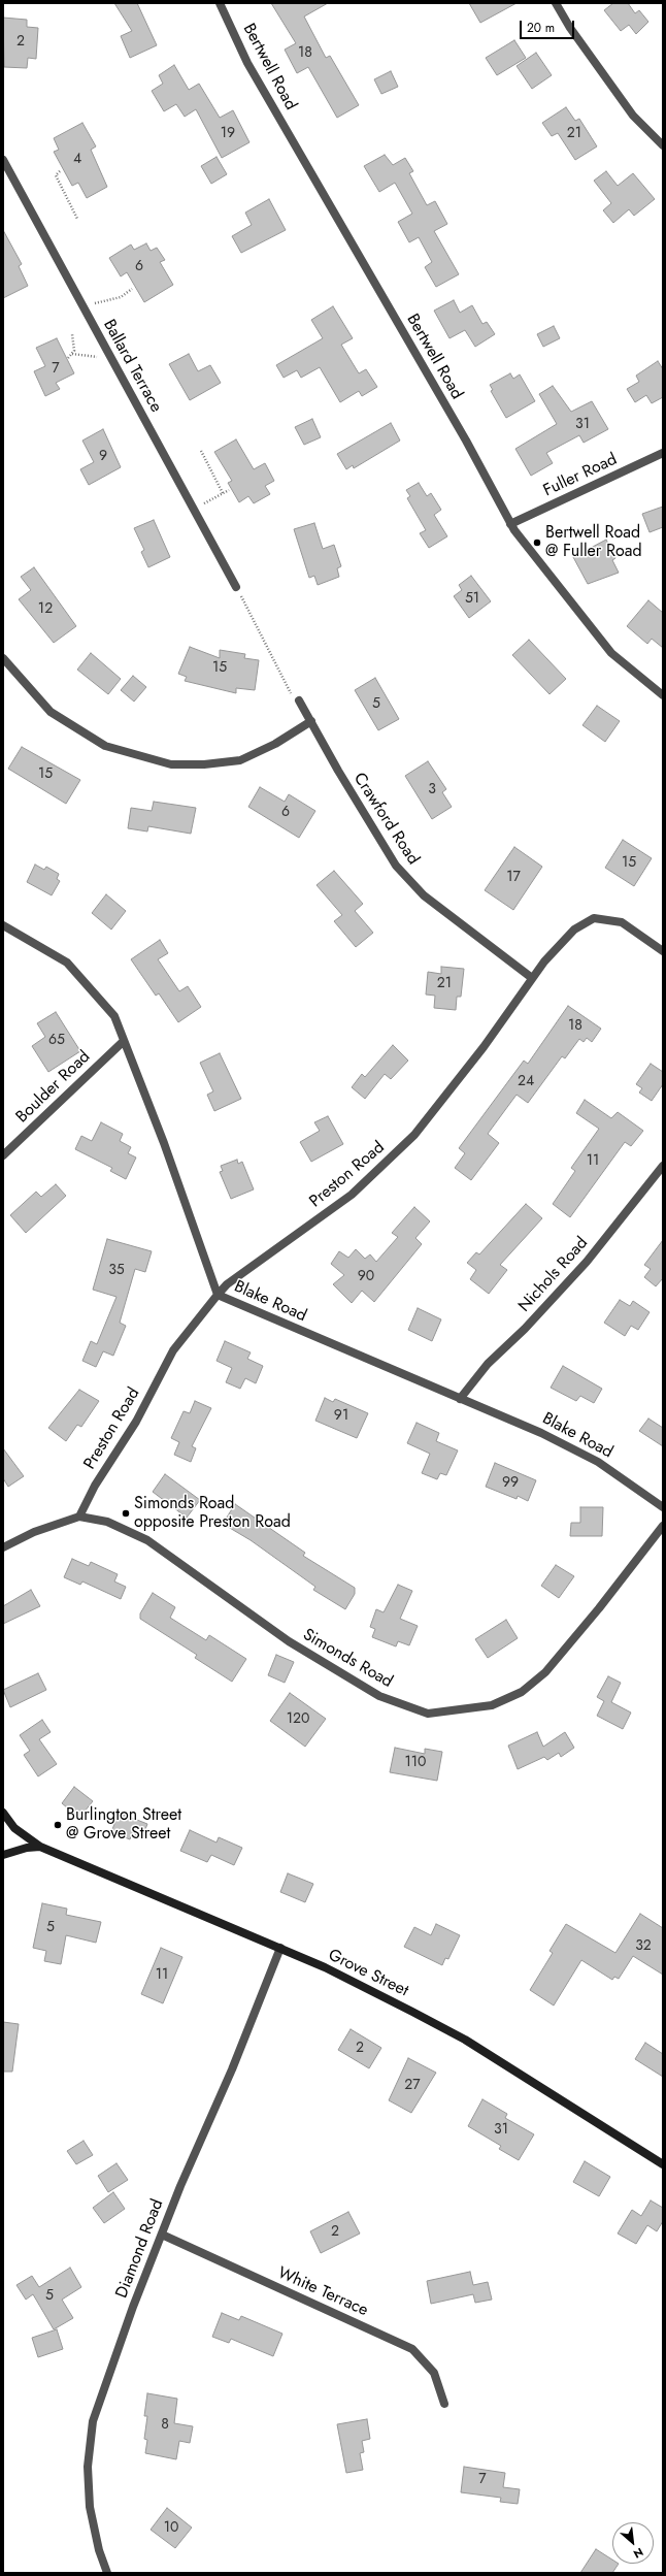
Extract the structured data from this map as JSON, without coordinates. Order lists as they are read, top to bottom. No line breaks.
{"streets":{"main road":["Grove Street"],"street":["Bertwell Road","Ballard Terrace","Fuller Road","Crawford Road","Boulder Road","Preston Road","Nichols Road","Blake Road","Simonds Road","Diamond Road","White Terrace"]},"crossings":[["Bertwell Road","Fuller Road"],["Crawford Road","Preston Road"],["Boulder Road","Blake Road"],["Preston Road","Blake Road"],["Preston Road","Simonds Road"],["Nichols Road","Blake Road"],["Grove Street","Diamond Road"],["Diamond Road","White Terrace"]],"places":["Bertwell Road @ Fuller Road","Simonds Road opposite Preston Road","Burlington Street @ Grove Street"],"house_numbers":["2","18","19","21","4","6","7","31","9","51","12","15","5","15","3","6","15","17","21","18","65","24","11","35","90","91","99","120","110","5","32","11","2","27","31","2","5","8","7","10"],"scale_bar":"20 m","north":"bottom right"}
